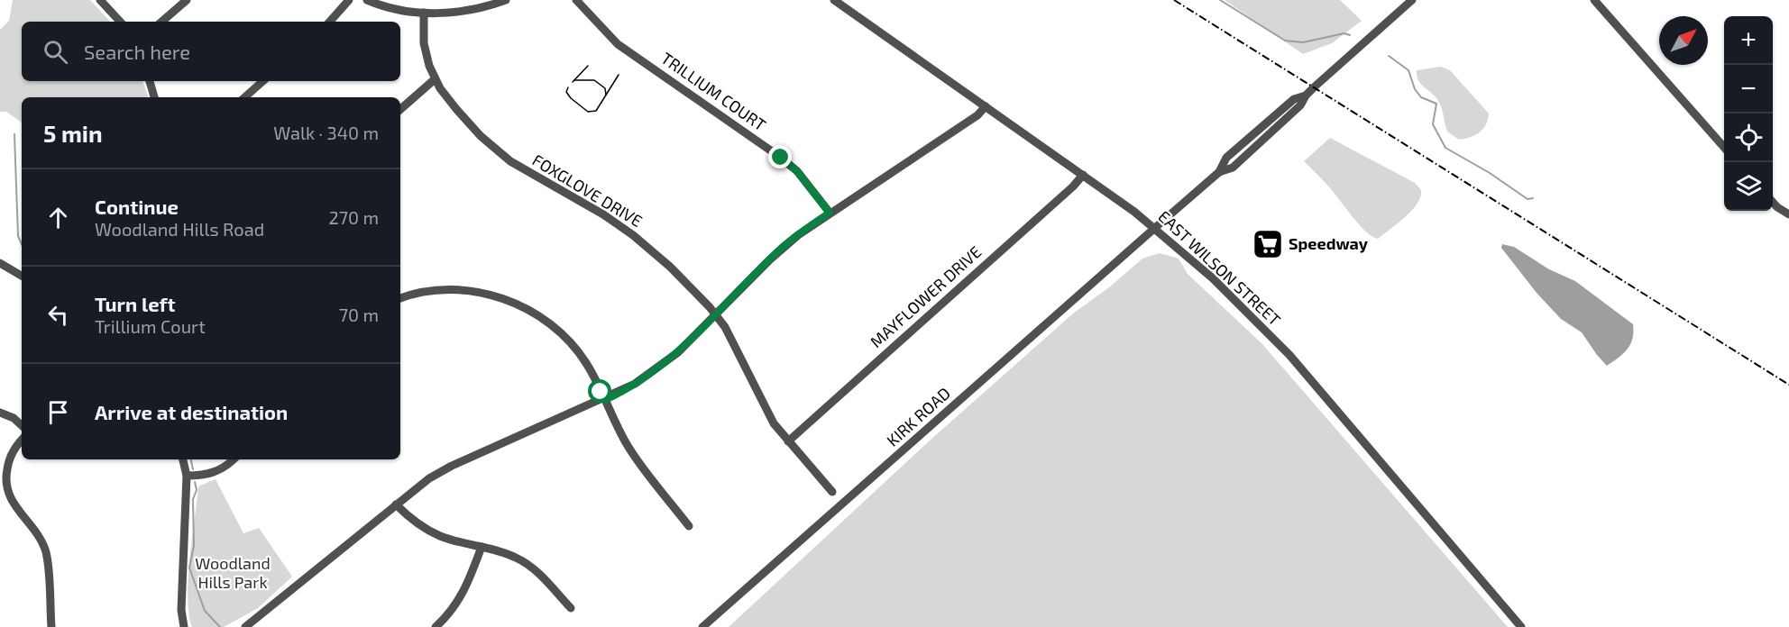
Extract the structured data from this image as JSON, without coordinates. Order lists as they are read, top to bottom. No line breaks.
{"streets":{"street":["TRILLIUM COURT","FOXGLOVE DRIVE","EAST WILSON STREET","MAYFLOWER DRIVE","KIRK ROAD"]},"crossings":[["FOXGLOVE DRIVE","MAYFLOWER DRIVE"],["EAST WILSON STREET","MAYFLOWER DRIVE"],["EAST WILSON STREET","KIRK ROAD"]],"parks":["Woodland Hills Park"],"places":{"supermarket":["Speedway"]},"north":"top right","page":{"map_buttons":["+","−"],"search":"Search here","heading":["5 min","Walk · 340 m"],"list":[["Continue","Woodland Hills Road","270 m"],["Turn left","Trillium Court","70 m"],"Arrive at destination"]}}
